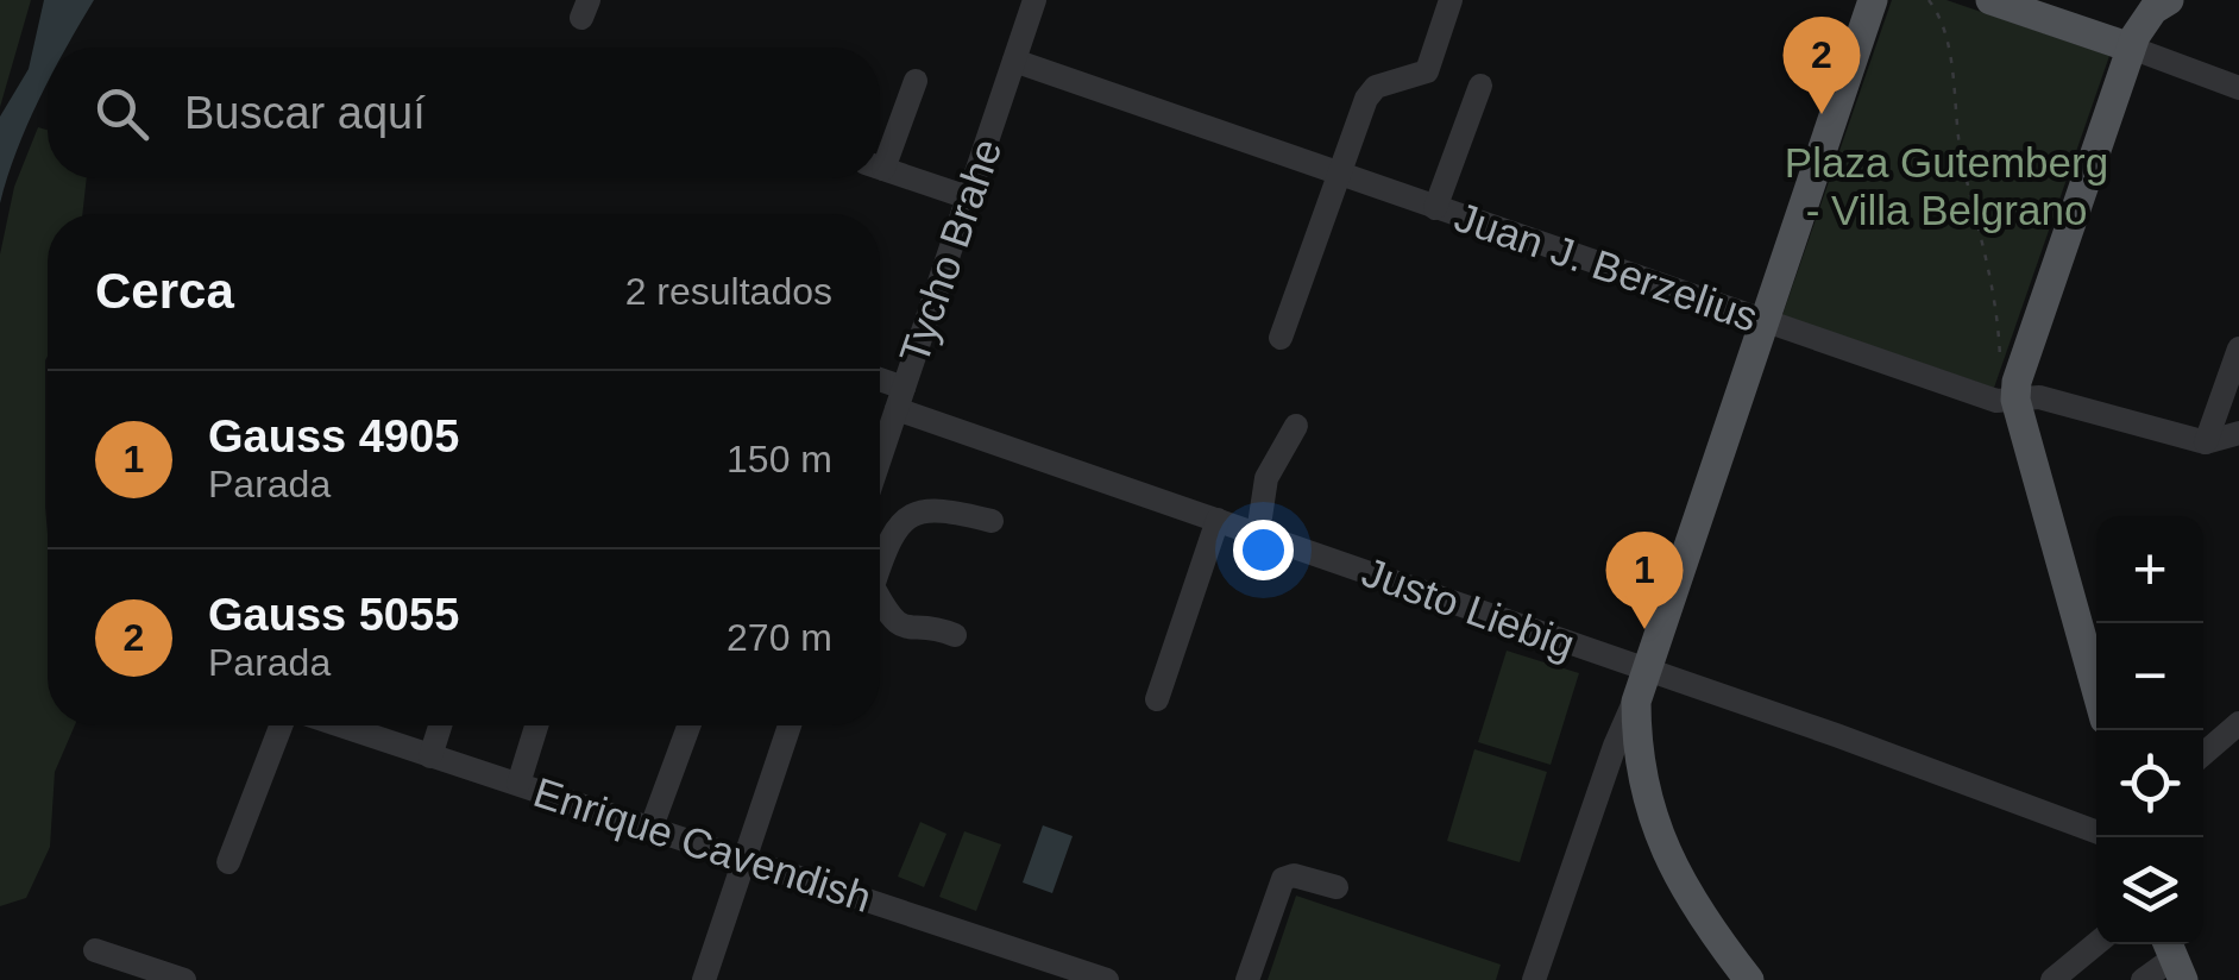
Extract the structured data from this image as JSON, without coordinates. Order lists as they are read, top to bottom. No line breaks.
{"streets":{"street":["Tycho Brahe","Juan J. Berzelius","Justo Liebig","Enrique Cavendish"]},"crossings":[["Tycho Brahe","Juan J. Berzelius"],["Tycho Brahe","Justo Liebig"]],"parks":["Plaza Gutemberg - Villa Belgrano"],"page":{"pins":["2","1"],"search":"Buscar aquí","heading":["Cerca","2 resultados"],"list":[{"mark":"1","name":"Gauss 4905","note":"Parada","value":"150 m"},{"mark":"2","name":"Gauss 5055","note":"Parada","value":"270 m"}],"map_buttons":["+","−"]}}
